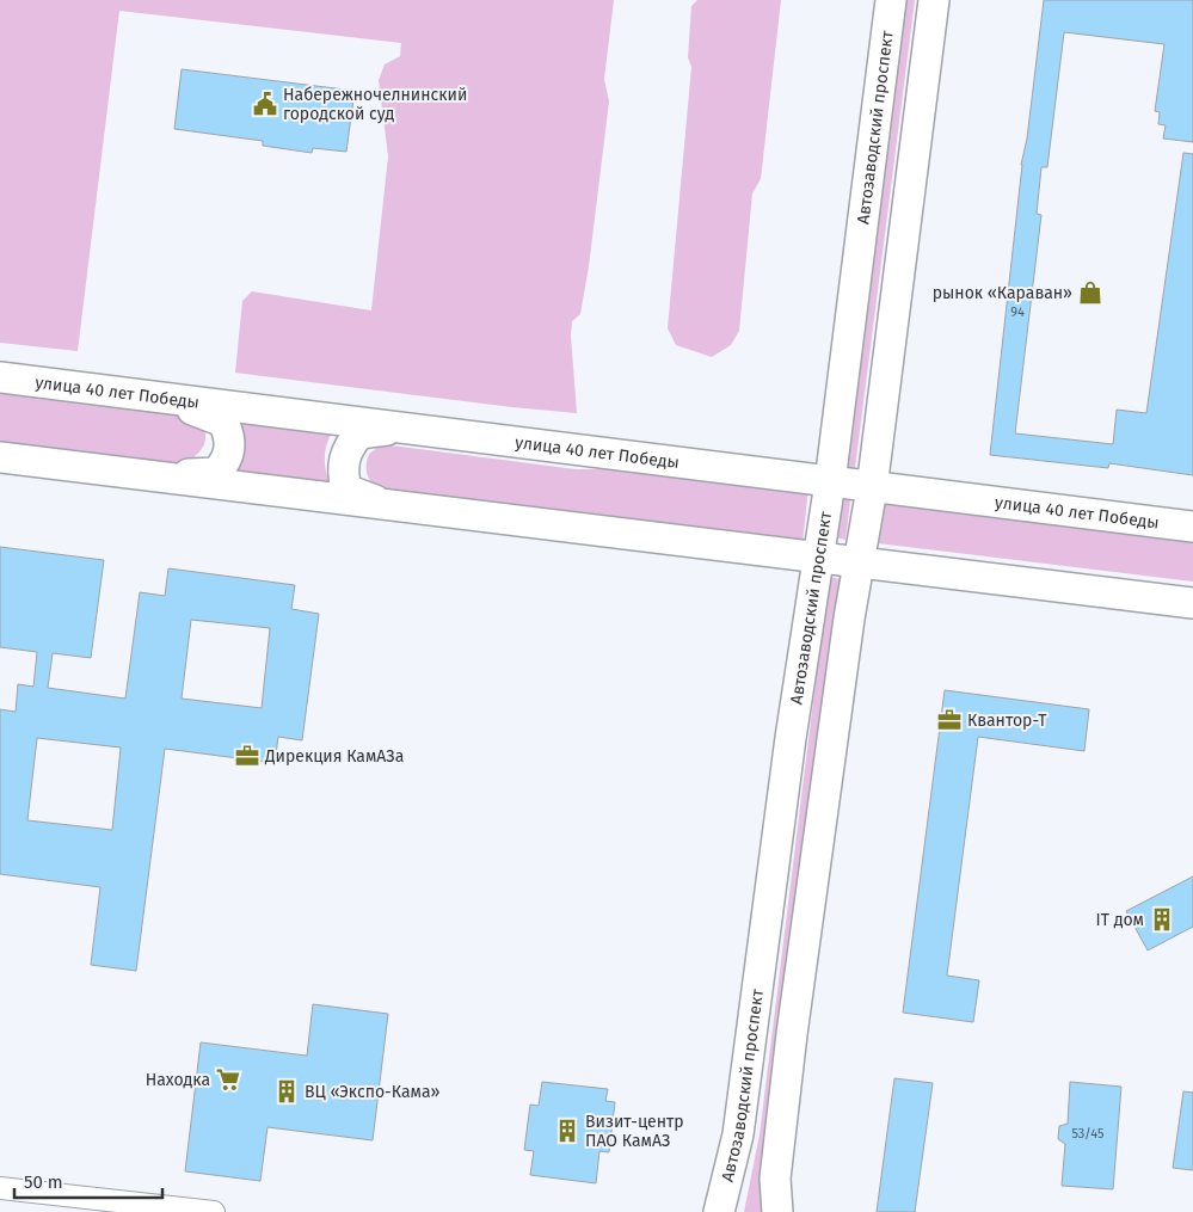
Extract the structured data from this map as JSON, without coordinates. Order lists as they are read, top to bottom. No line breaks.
{"streets":{"street":["Автозаводский проспект","улица 40 лет Победы"]},"crossings":[["Автозаводский проспект","улица 40 лет Победы"]],"places":{"public building":["Набережночелнинский городской суд"],"shop":["рынок «Караван»"],"office":["Квантор-Т","Дирекция КамАЗа"],"building":["IT дом","ВЦ «Экспо-Кама»","Визит-центр ПАО КамАЗ"],"supermarket":["Находка"]},"house_numbers":["94","53/45"],"scale_bar":"50 m"}
